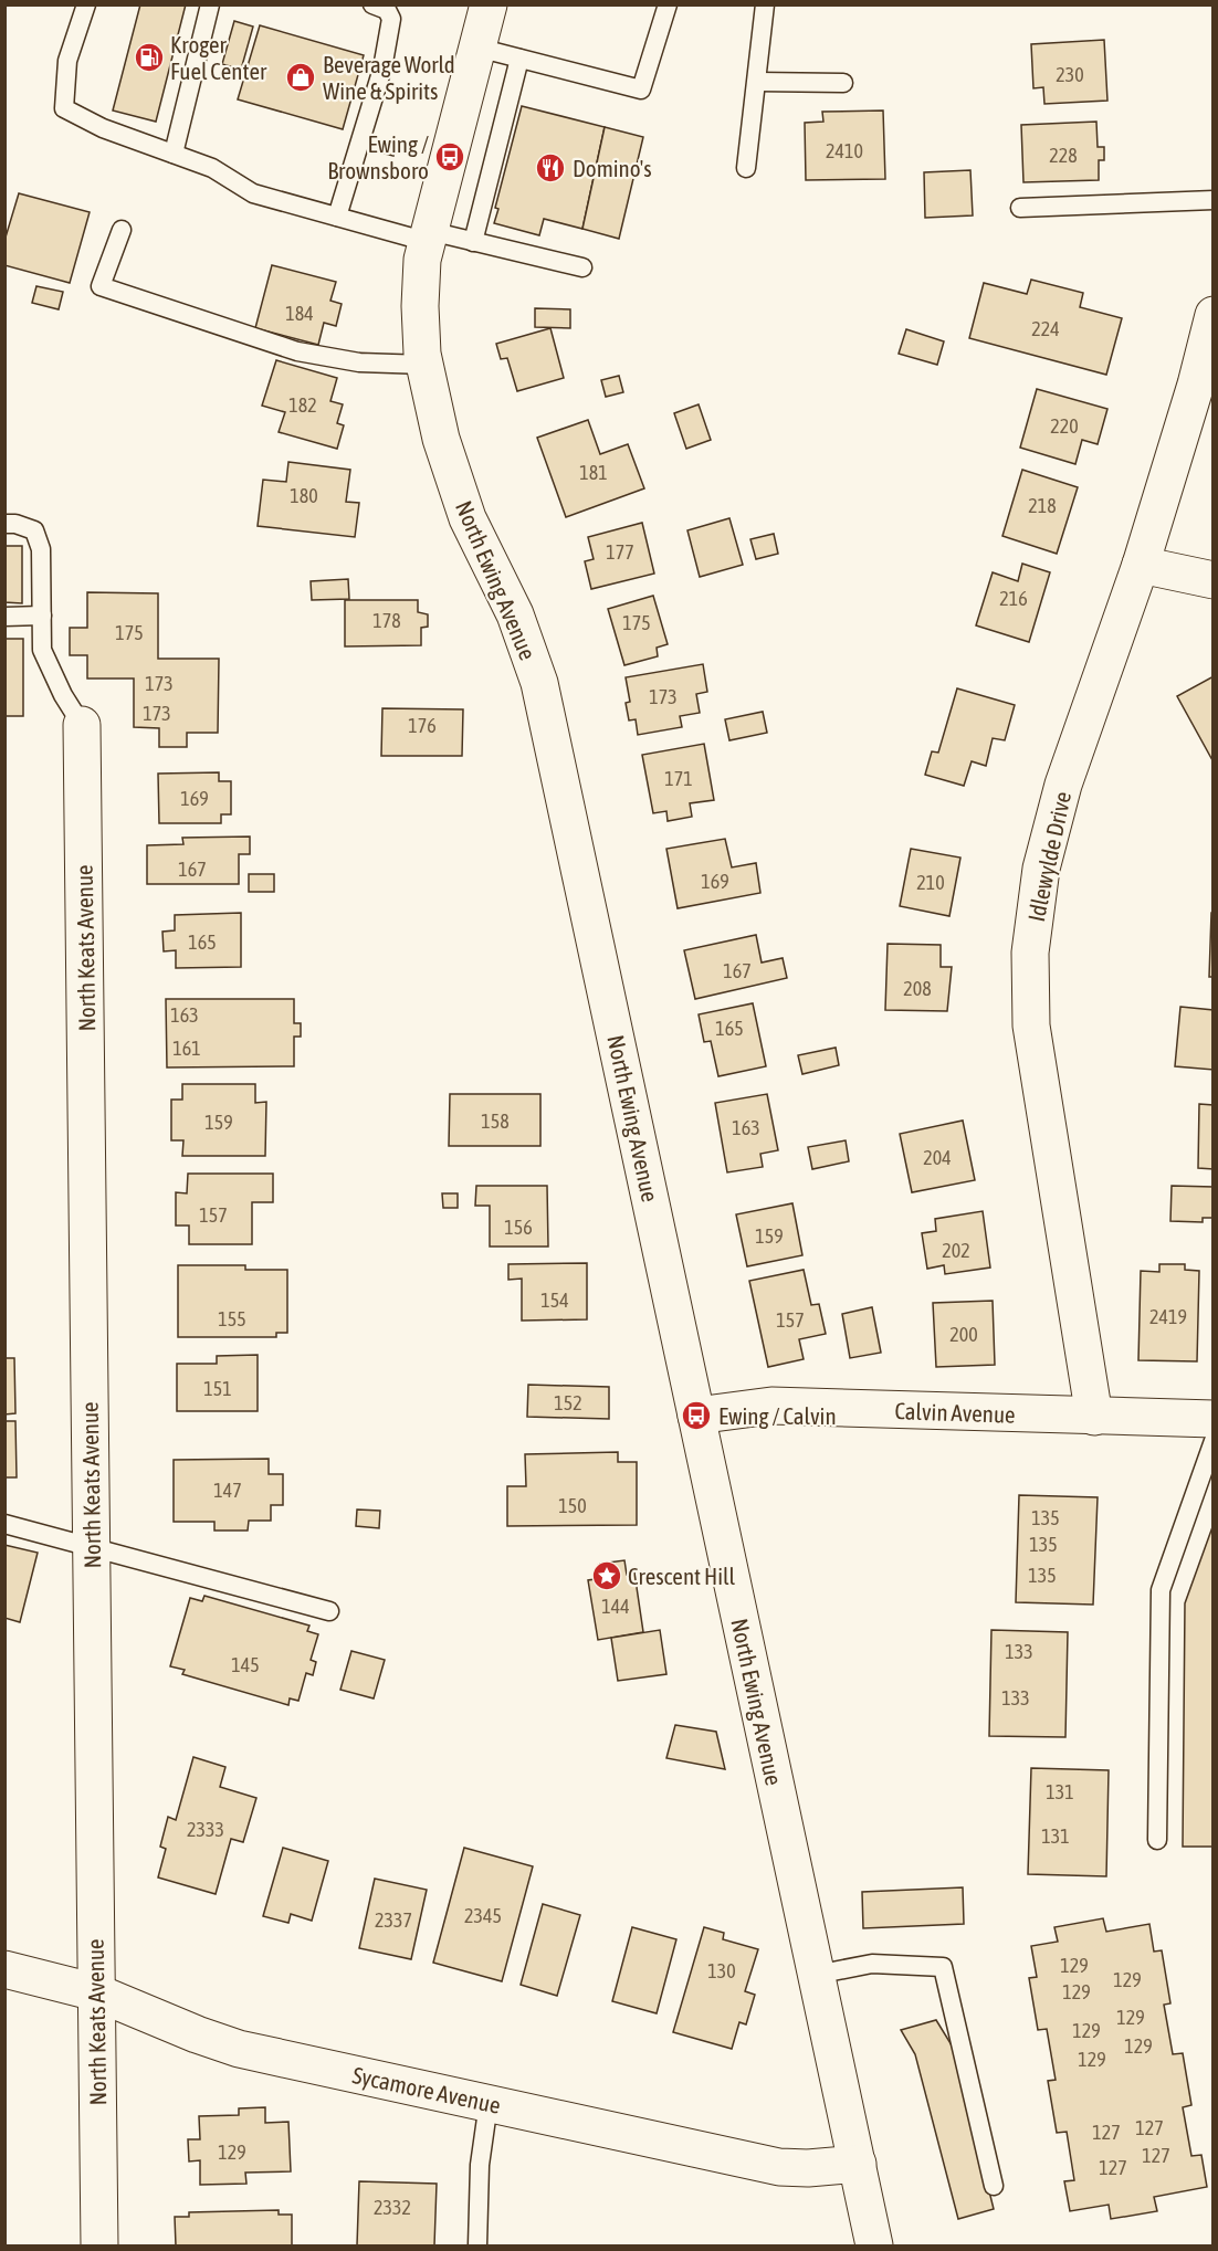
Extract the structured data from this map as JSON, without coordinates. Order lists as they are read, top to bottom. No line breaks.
{"streets":{"street":["North Ewing Avenue","Idlewylde Drive","North Keats Avenue","Calvin Avenue","Sycamore Avenue"]},"crossings":[["North Ewing Avenue","Calvin Avenue"],["North Ewing Avenue","Sycamore Avenue"],["Idlewylde Drive","Calvin Avenue"],["North Keats Avenue","Sycamore Avenue"]],"places":{"fuel station":["Kroger Fuel Center"],"shop":["Beverage World Wine & Spirits"],"bus stop":["Ewing / Brownsboro","Ewing / Calvin"],"restaurant":["Domino's"],"place":["Crescent Hill"]},"house_numbers":["230","2410","228","184","224","182","220","181","180","218","177","216","178","175","175","173","173","173","176","171","169","167","169","210","165","167","208","163","165","161","158","159","163","204","157","156","159","202","154","2419","155","157","200","151","152","147","150","135","135","135","144","133","145","133","131","2333","131","2345","2337","129","130","129","129","129","129","129","129","127","127","129","127","127","2332"]}
